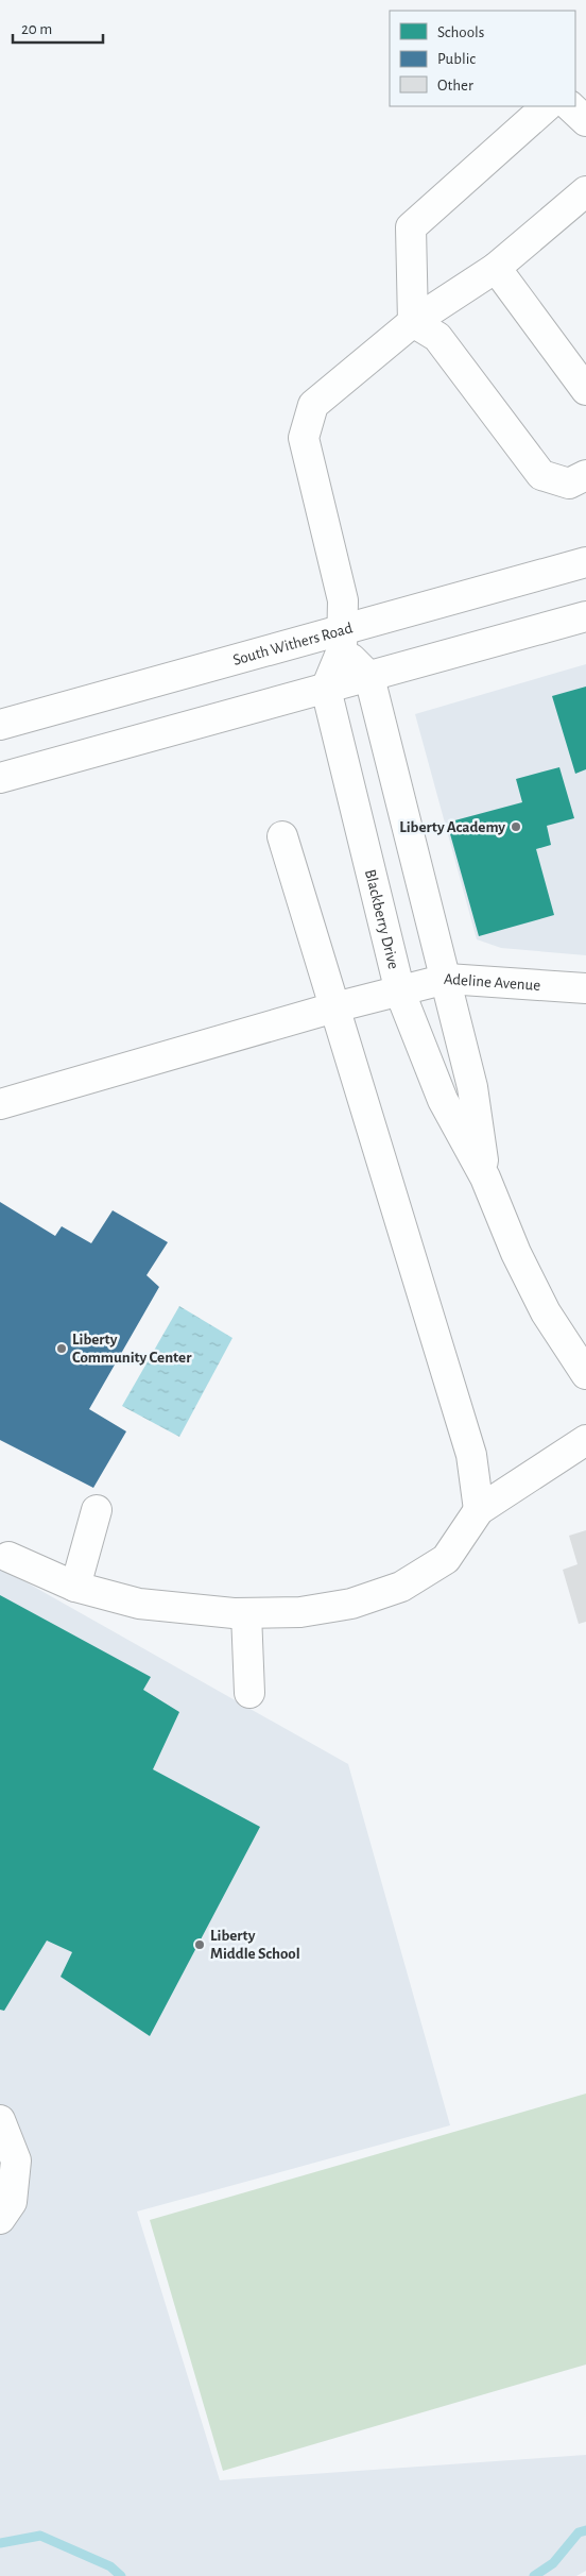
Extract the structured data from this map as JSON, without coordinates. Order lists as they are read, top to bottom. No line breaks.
{"streets":{"street":["South Withers Road","Blackberry Drive","Adeline Avenue"]},"crossings":[["Blackberry Drive","Adeline Avenue"]],"places":["Liberty Academy","Liberty Community Center","Liberty Middle School"],"legend":["Schools","Public","Other"],"scale_bar":"20 m"}
